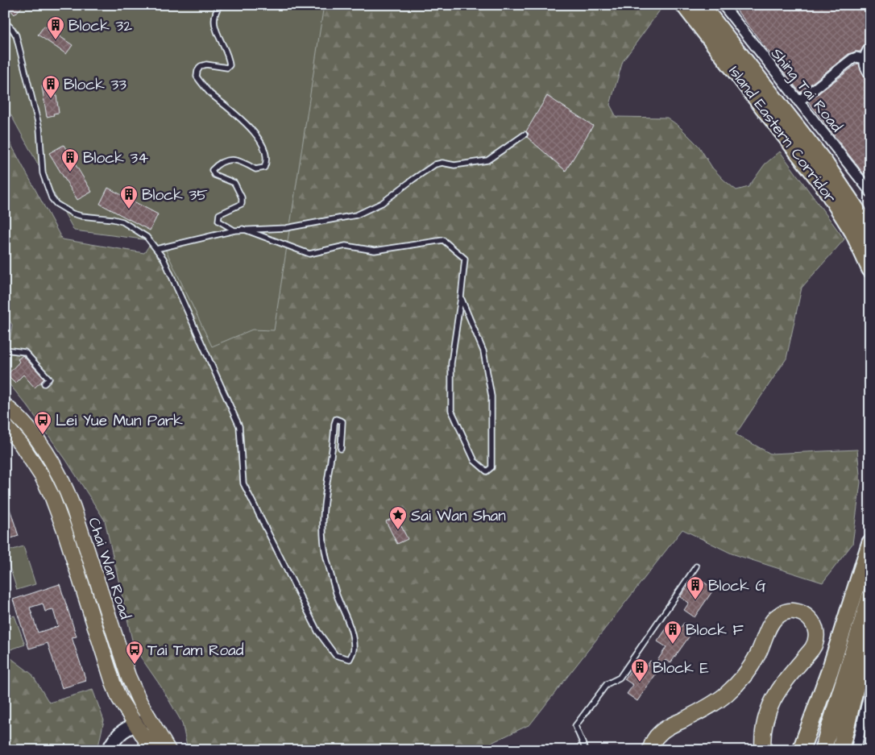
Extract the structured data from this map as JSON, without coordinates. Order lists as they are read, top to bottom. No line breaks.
{"streets":{"highway":["Island Eastern Corridor"],"main road":["Chai Wan Road"],"street":["Shing Tai Road"]},"places":{"building":["Block 32","Block 33","Block 34","Block 35","Block G","Block F","Block E"],"bus stop":["Lei Yue Mun Park","Tai Tam Road"],"place":["Sai Wan Shan"]}}
